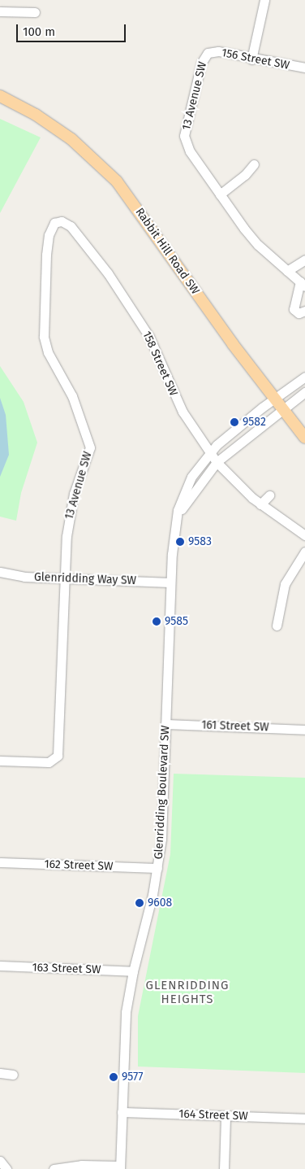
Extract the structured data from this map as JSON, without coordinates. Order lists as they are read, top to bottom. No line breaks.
{"streets":{"main road":["Rabbit Hill Road SW"],"street":["156 Street SW","13 Avenue SW","158 Street SW","Glenridding Way SW","161 Street SW","Glenridding Boulevard SW","162 Street SW","163 Street SW","164 Street SW"]},"crossings":[["156 Street SW","13 Avenue SW"],["13 Avenue SW","158 Street SW"],["13 Avenue SW","Glenridding Way SW"],["Rabbit Hill Road SW","Glenridding Boulevard SW"],["158 Street SW","Glenridding Boulevard SW"],["Glenridding Way SW","Glenridding Boulevard SW"],["161 Street SW","Glenridding Boulevard SW"],["Glenridding Boulevard SW","162 Street SW"],["Glenridding Boulevard SW","163 Street SW"],["Glenridding Boulevard SW","164 Street SW"]],"districts":["GLENRIDDING HEIGHTS"],"places":["9582","9583","9585","9608","9577"],"scale_bar":"100 m"}
